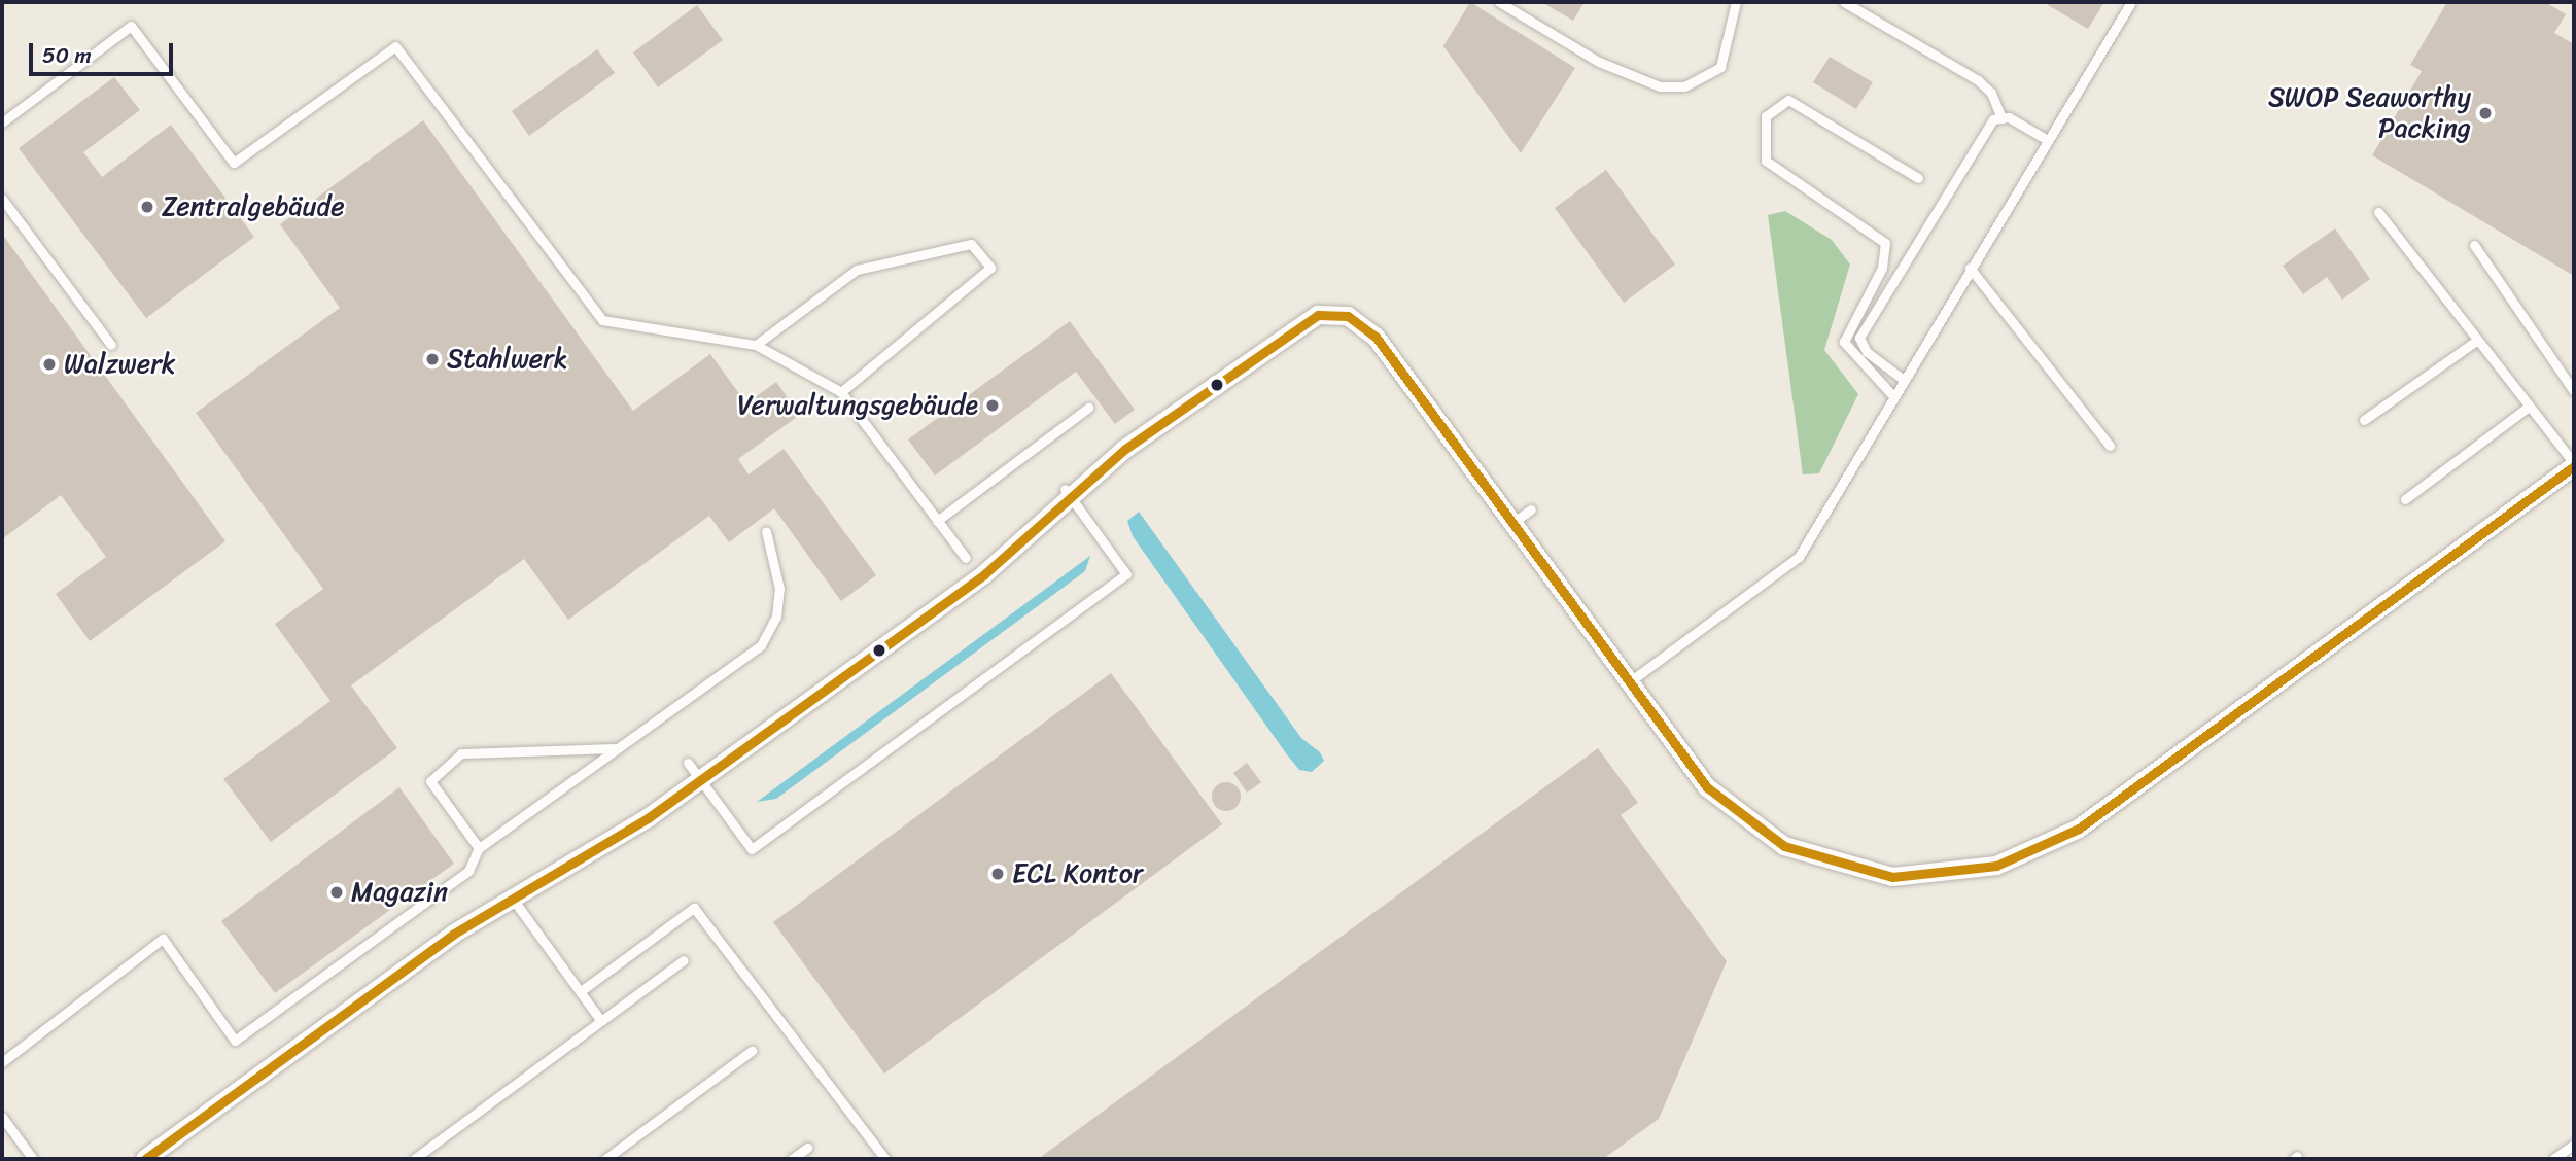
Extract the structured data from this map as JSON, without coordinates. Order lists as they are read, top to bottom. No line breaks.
{"places":["SWOP Seaworthy Packing","Zentralgebäude","Stahlwerk","Walzwerk","Verwaltungsgebäude","ECL Kontor","Magazin"],"scale_bar":"50 m"}
